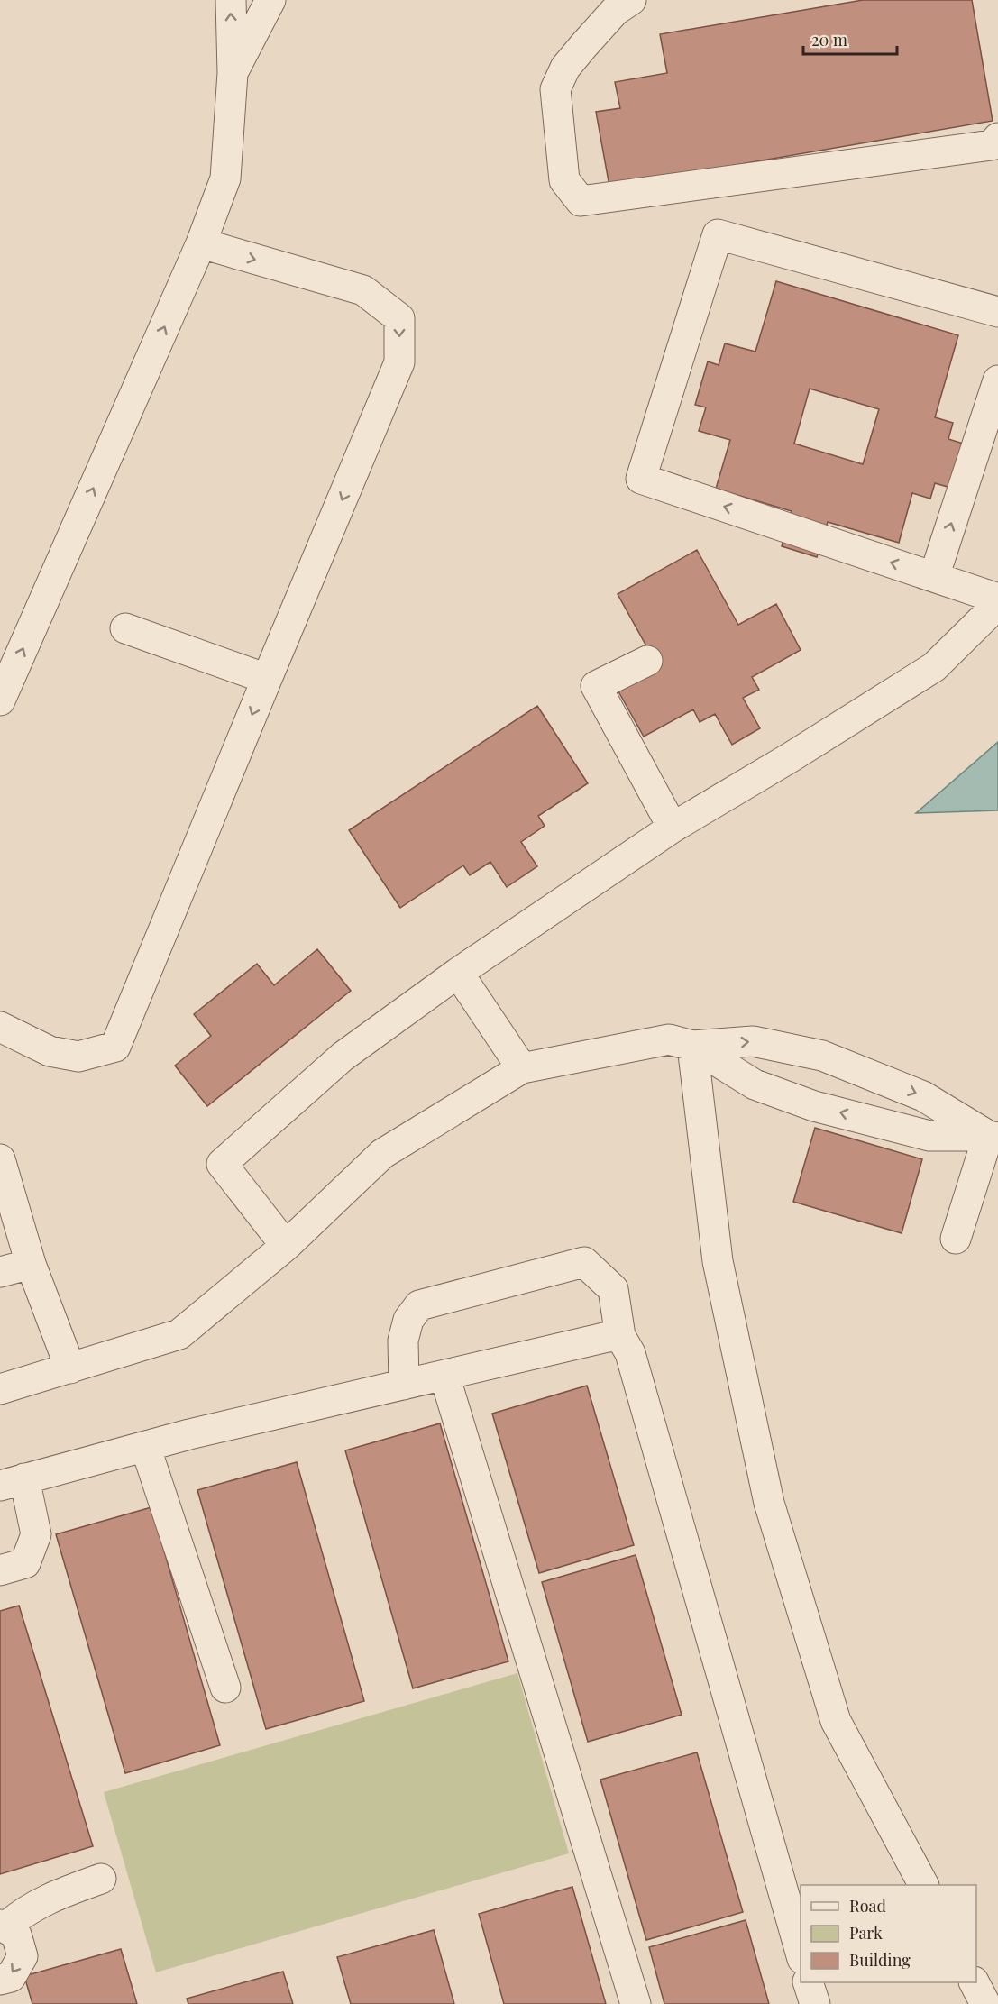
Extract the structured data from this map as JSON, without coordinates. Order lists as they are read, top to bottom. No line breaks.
{"legend":["Road","Park","Building"],"scale_bar":"20 m"}
